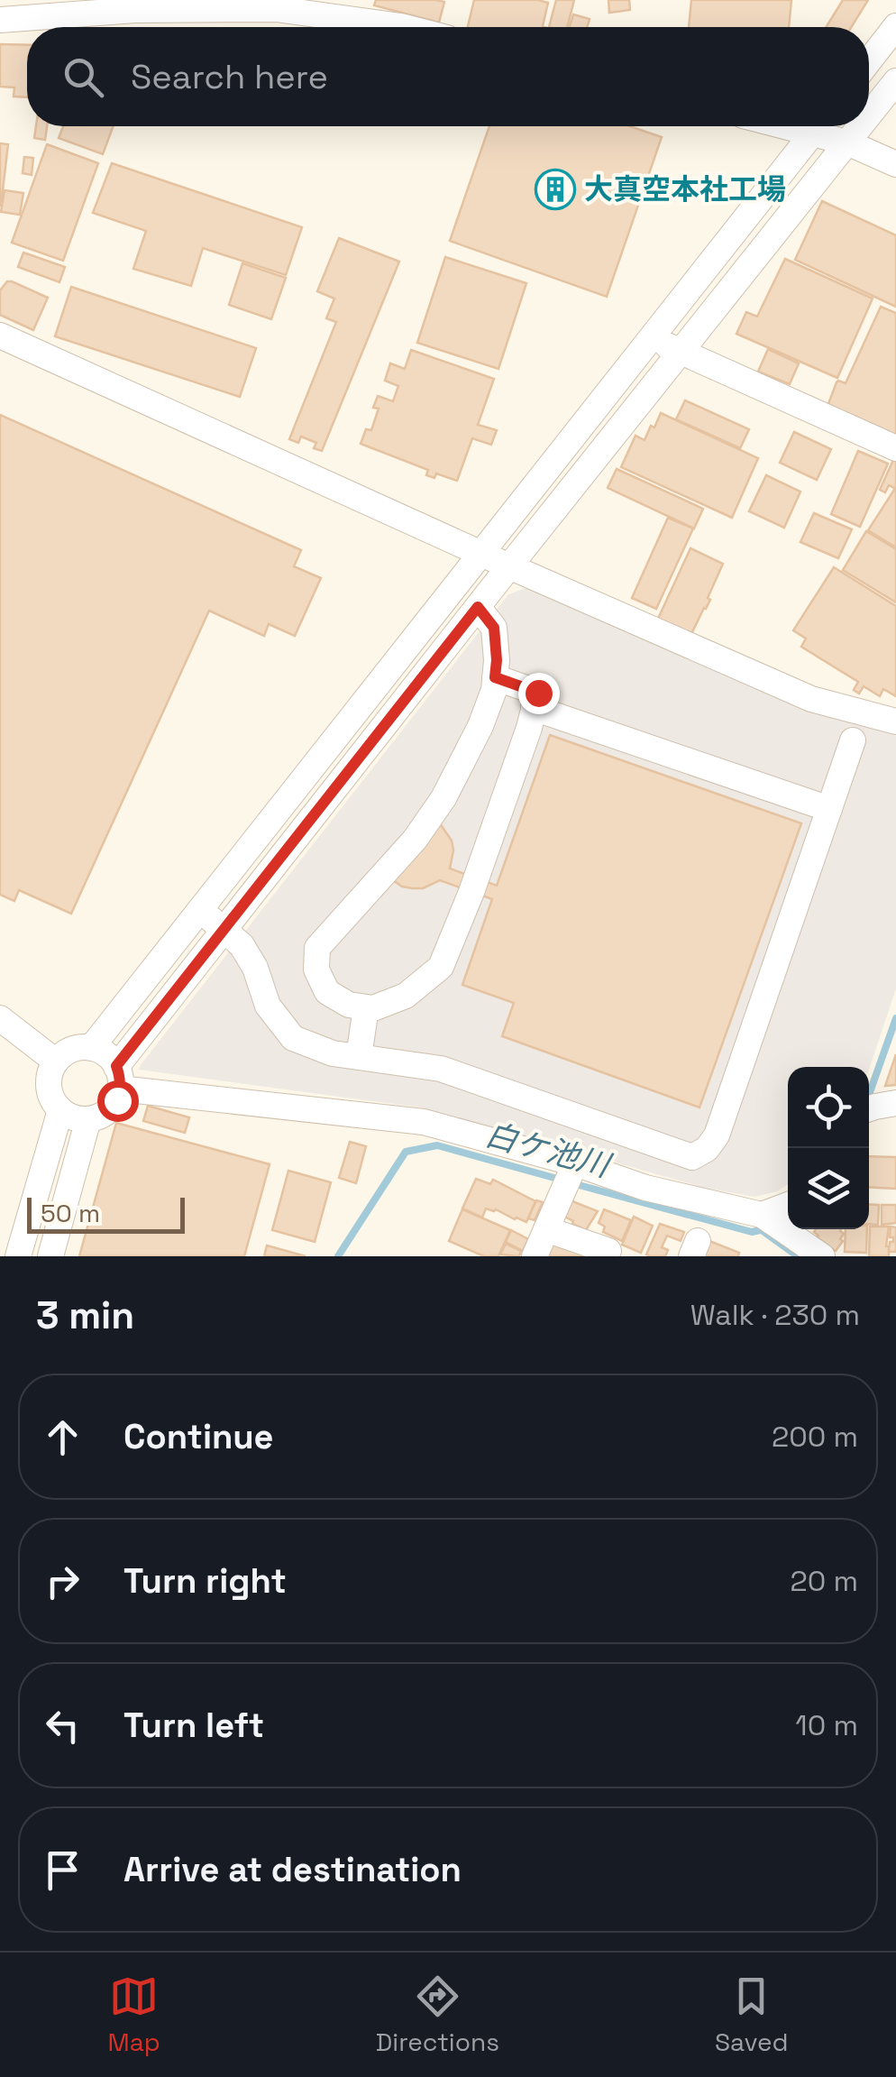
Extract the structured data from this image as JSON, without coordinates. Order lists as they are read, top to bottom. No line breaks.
{"water":["白ケ池川"],"places":{"building":["大真空本社工場"]},"scale_bar":"50 m","page":{"search":"Search here","scale":"50 m","heading":["3 min","Walk · 230 m"],"list":[["Continue","200 m"],["Turn right","20 m"],["Turn left","10 m"],"Arrive at destination"],"nav":["Map","Directions","Saved"]}}
